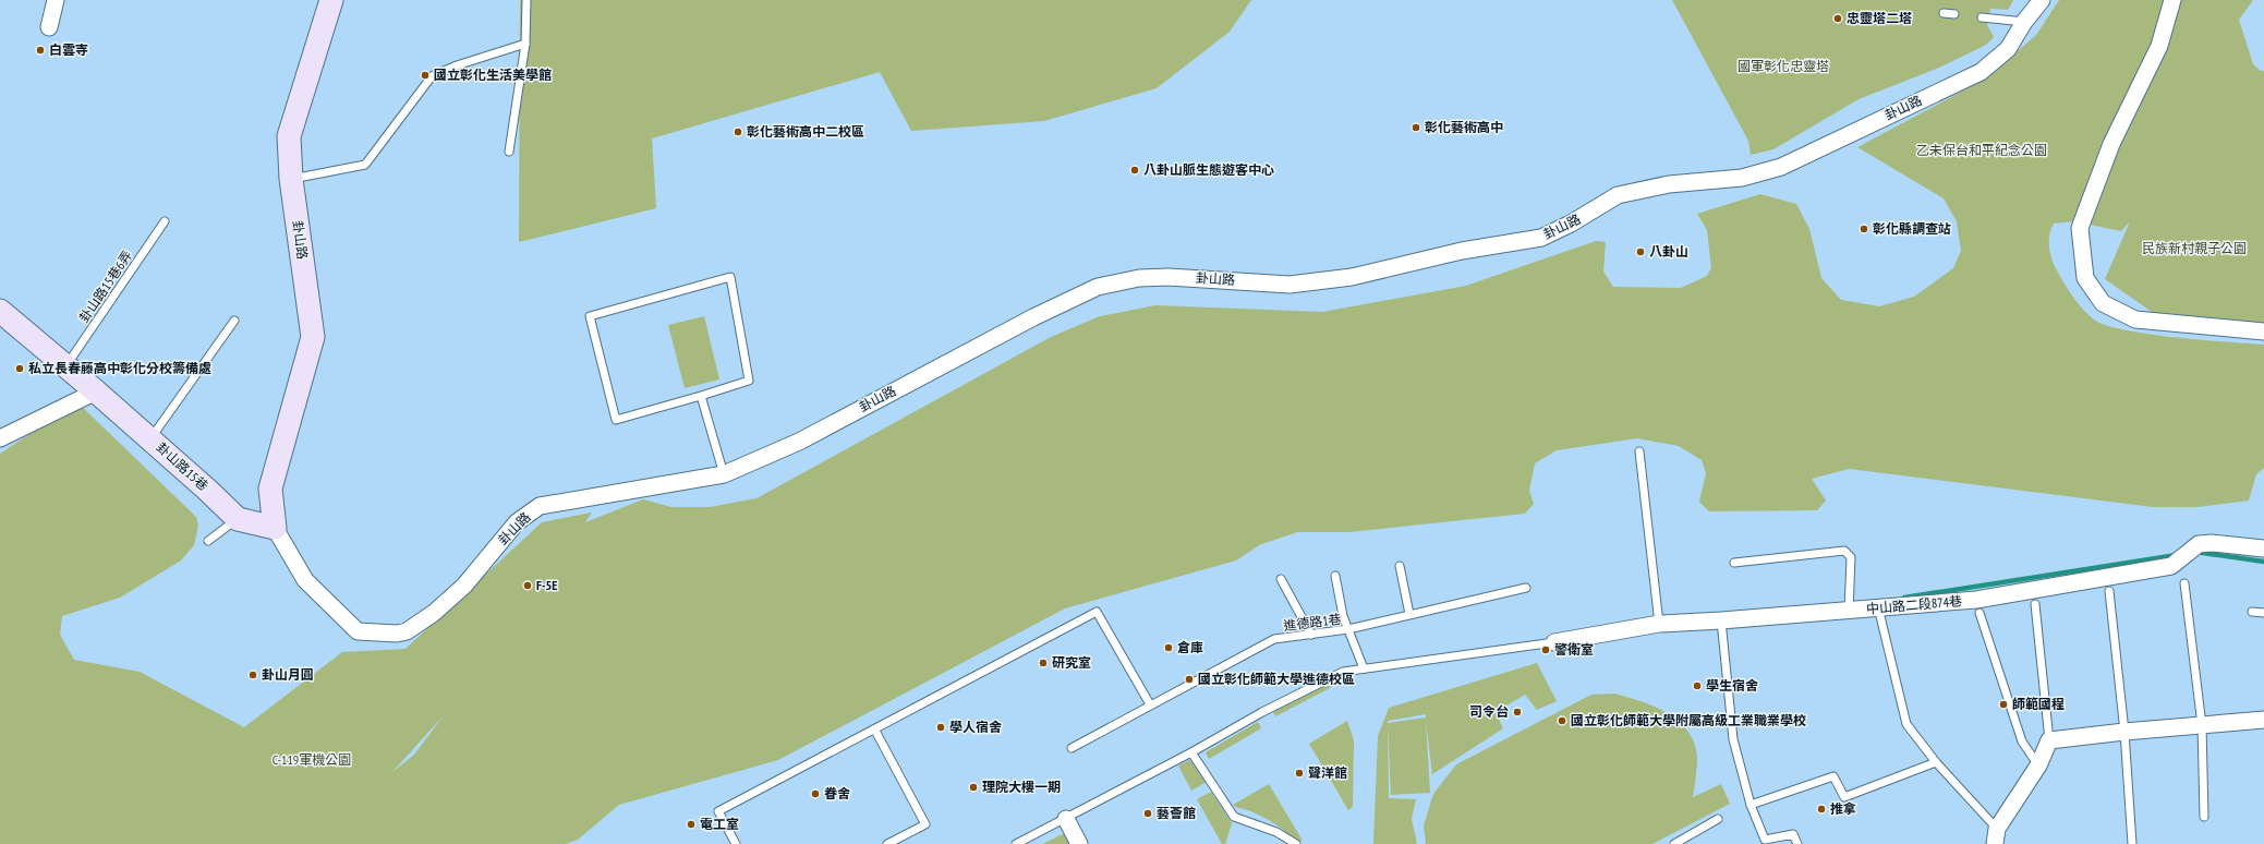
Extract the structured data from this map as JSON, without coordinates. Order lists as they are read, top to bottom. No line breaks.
{"streets":{"street":["卦山路","卦山路15巷","中山路二段874巷"],"lane":["卦山路15巷6弄","進德路1巷"]},"crossings":[["卦山路","卦山路15巷"],["卦山路15巷6弄","卦山路15巷"]],"parks":["國軍彰化忠靈塔","乙未保台和平紀念公園","民族新村親子公園","C-119軍機公園"],"places":["忠靈塔二塔","白雲寺","國立彰化生活美學館","彰化藝術高中","彰化藝術高中二校區","八卦山脈生態遊客中心","彰化縣調查站","八卦山","私立長春藤高中彰化分校籌備處","F-5E","倉庫","警衛室","研究室","卦山月圓","國立彰化師範大學進德校區","學生宿舍","師範國程","司令台","國立彰化師範大學附屬高級工業職業學校","學人宿舍","聲洋館","理院大樓一期","眷舍","推拿","藝薈館","電工室"]}
